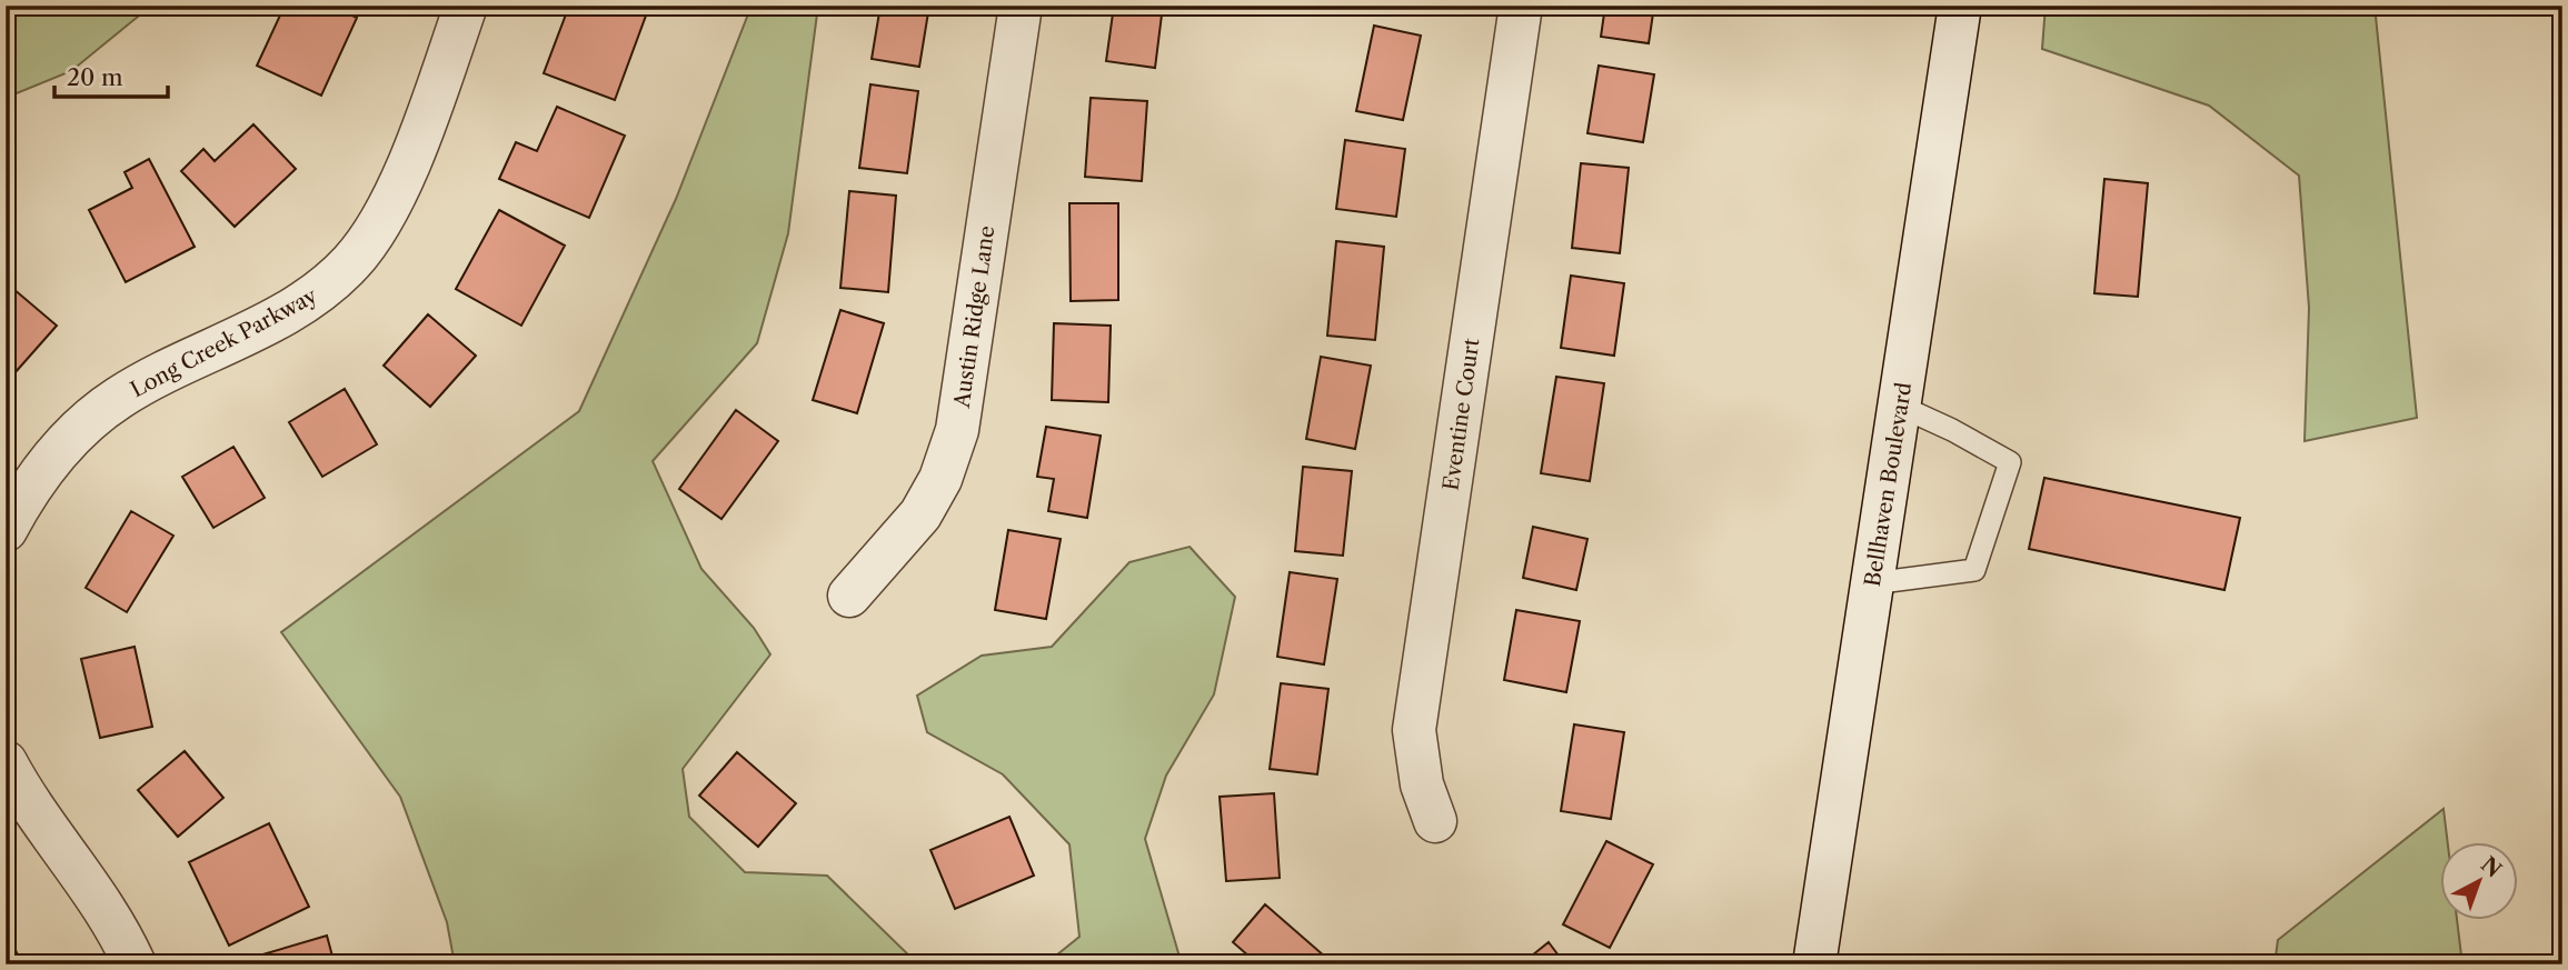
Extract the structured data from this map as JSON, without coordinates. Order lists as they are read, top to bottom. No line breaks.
{"streets":{"street":["Austin Ridge Lane","Long Creek Parkway","Eventine Court","Bellhaven Boulevard"]},"scale_bar":"20 m","north":"top right"}
